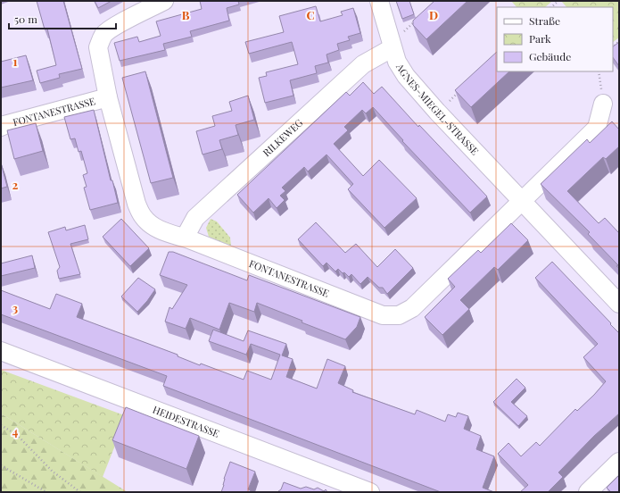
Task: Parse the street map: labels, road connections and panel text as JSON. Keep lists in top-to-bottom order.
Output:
{
  "streets": {
    "street": [
      "AGNES-MIEGEL-STRASSE",
      "FONTANESTRASSE",
      "RILKEWEG",
      "HEIDESTRASSE"
    ]
  },
  "crossings": [
    ["AGNES-MIEGEL-STRASSE", "FONTANESTRASSE"],
    ["AGNES-MIEGEL-STRASSE", "RILKEWEG"],
    ["FONTANESTRASSE", "RILKEWEG"]
  ],
  "legend": ["Straße", "Park", "Gebäude"],
  "scale_bar": "50 m",
  "grid": {
    "columns": ["B", "C", "D"],
    "rows": [
      "1",
      "2",
      "3",
      "4"
    ]
  }
}
